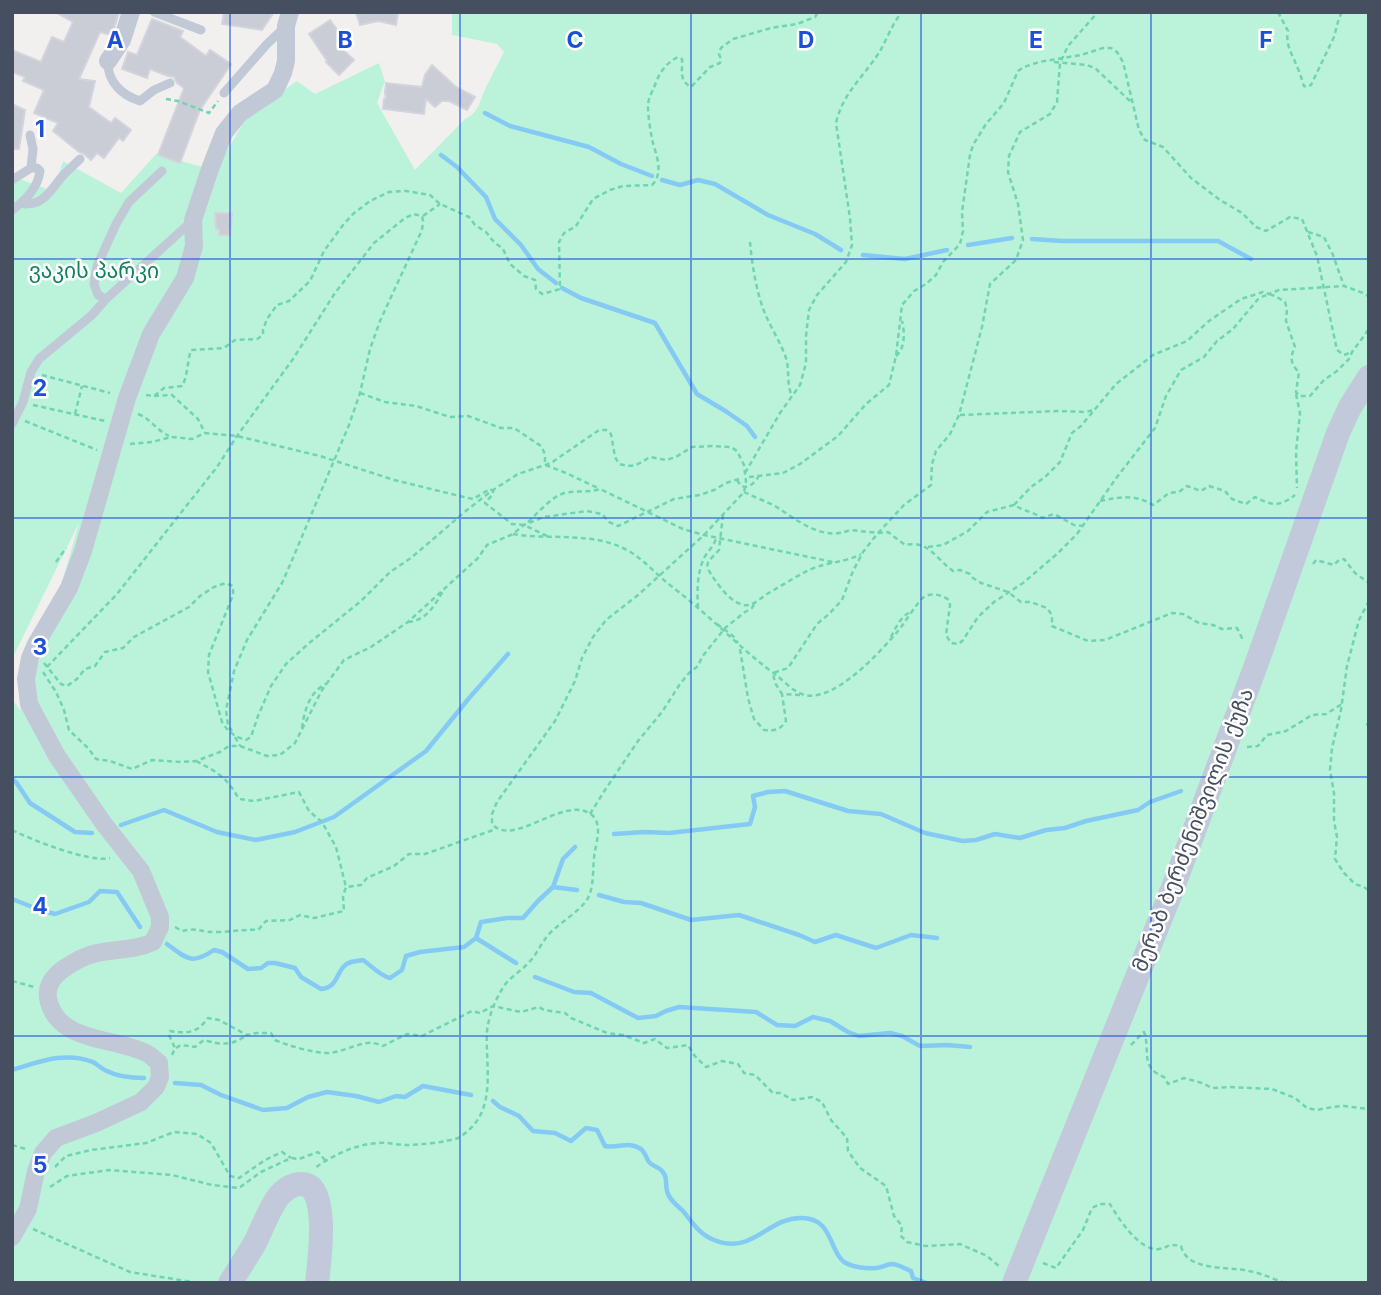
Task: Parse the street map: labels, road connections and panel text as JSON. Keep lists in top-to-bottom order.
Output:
{
  "streets": {
    "street": ["მერაბ ბერძენიშვილის ქუჩა"]
  },
  "parks": ["ვაკის პარკი"],
  "grid": {
    "columns": [
      "A",
      "B",
      "C",
      "D",
      "E",
      "F"
    ],
    "rows": [
      "1",
      "2",
      "3",
      "4",
      "5"
    ]
  }
}
